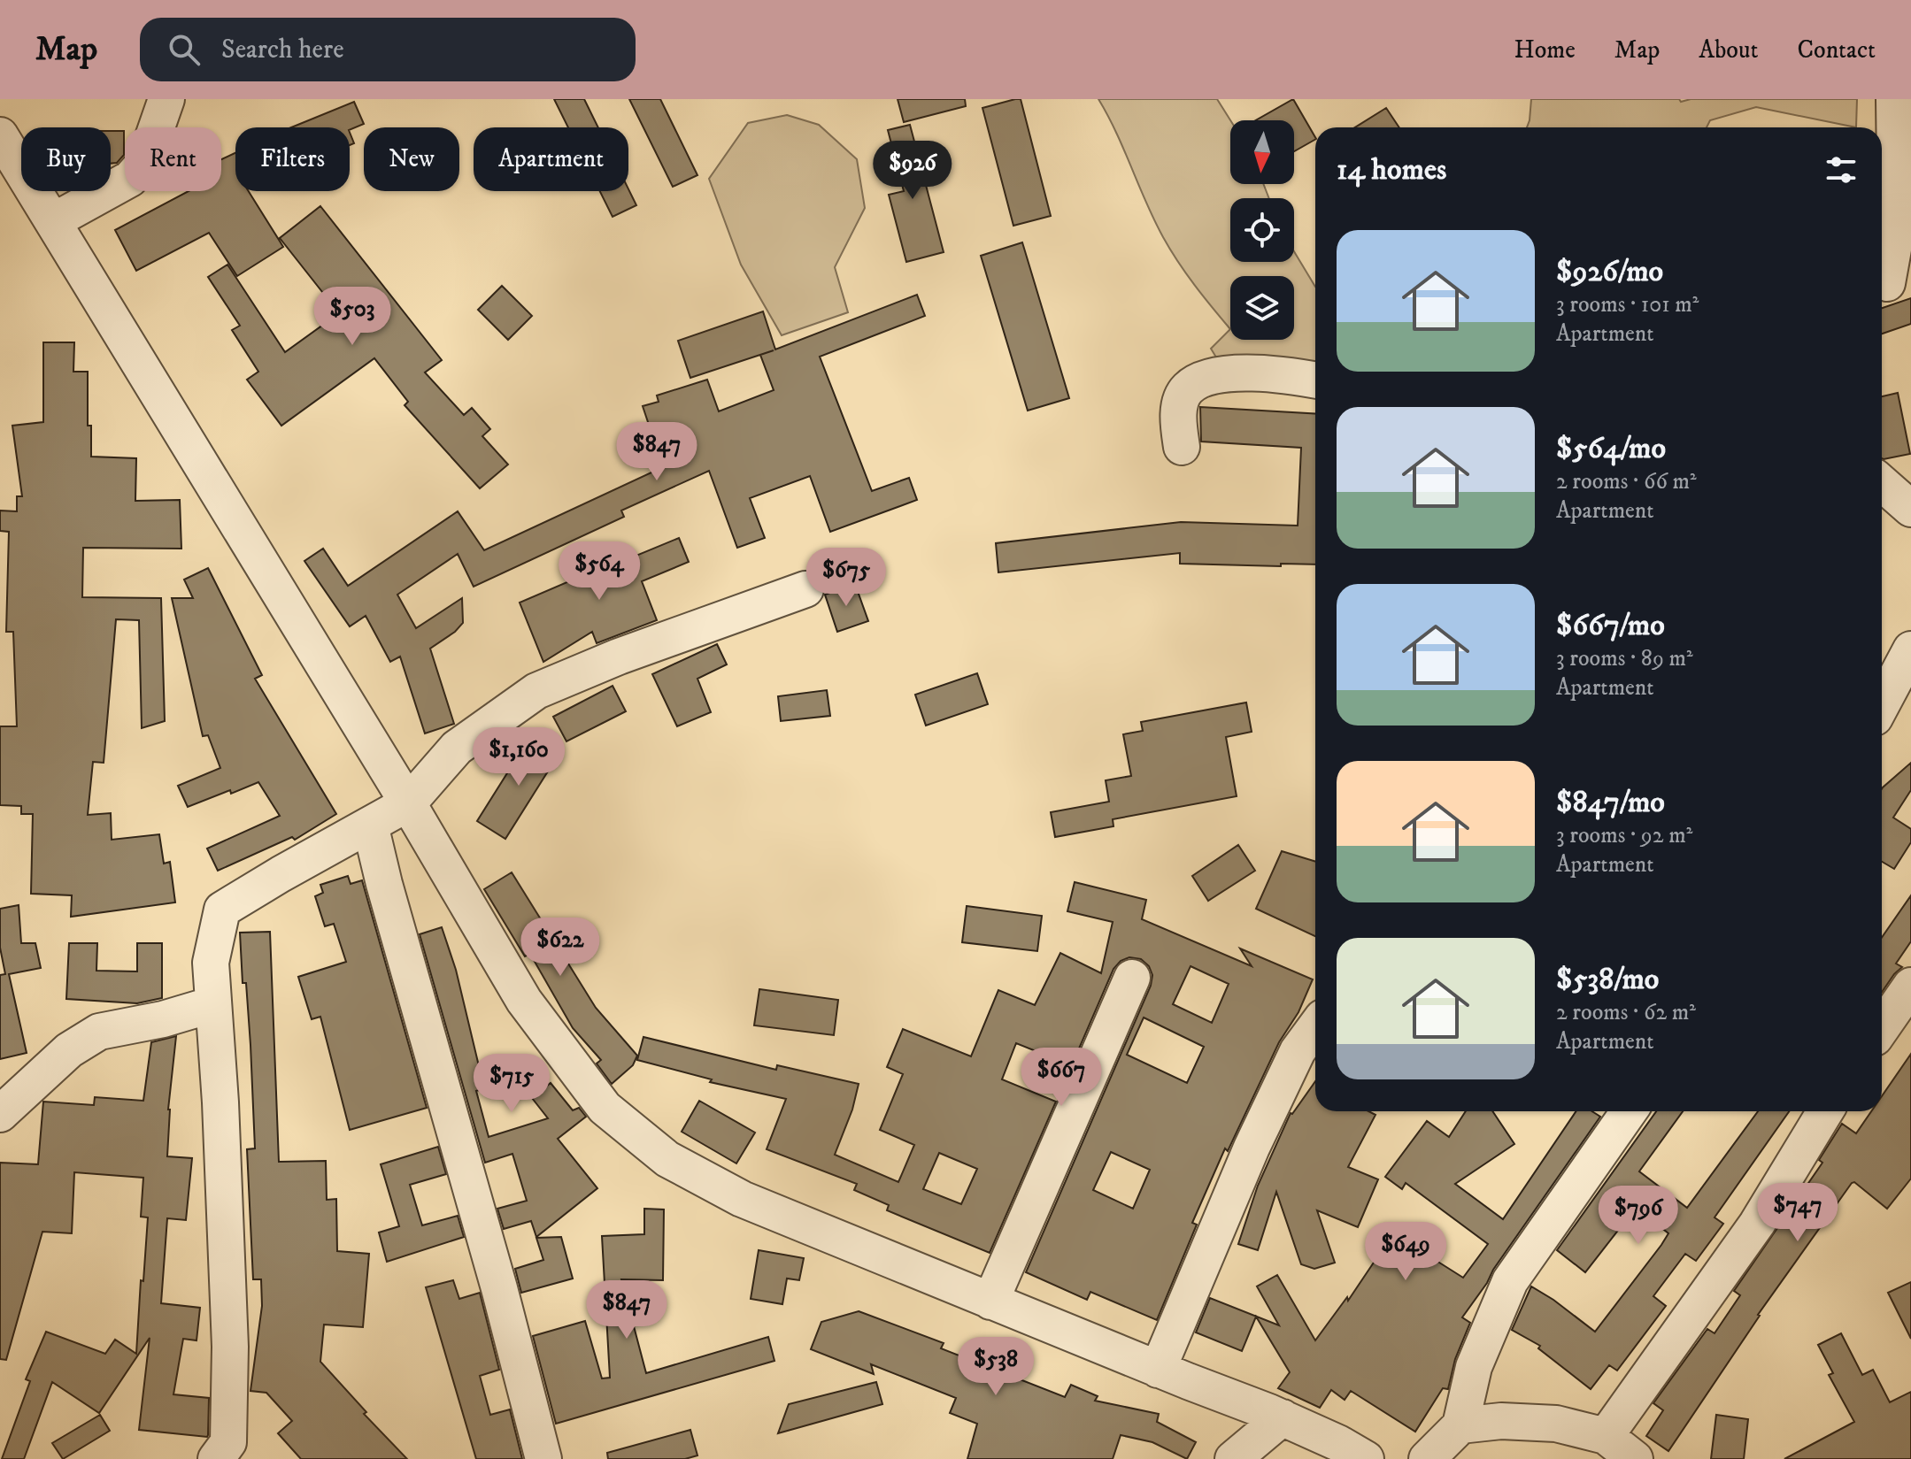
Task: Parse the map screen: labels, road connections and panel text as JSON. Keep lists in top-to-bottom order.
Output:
{
  "north": "bottom",
  "page": {
    "header": "Map",
    "search": "Search here",
    "nav": [
      "Home",
      "Map",
      "About",
      "Contact"
    ],
    "chip": [
      "Buy",
      "Rent",
      "Filters",
      "New",
      "Apartment"
    ],
    "heading": "14 homes",
    "price": [
      "$926",
      "$503",
      "$847",
      "$564",
      "$675",
      "$1,160",
      "$622",
      "$667",
      "$715",
      "$747",
      "$796",
      "$649",
      "$847",
      "$538"
    ],
    "list": [
      {
        "name": "$926/mo",
        "note": "3 rooms · 101 m² · Apartment"
      },
      {
        "name": "$564/mo",
        "note": "2 rooms · 66 m² · Apartment"
      },
      {
        "name": "$667/mo",
        "note": "3 rooms · 89 m² · Apartment"
      },
      {
        "name": "$847/mo",
        "note": "3 rooms · 92 m² · Apartment"
      },
      {
        "name": "$538/mo",
        "note": "2 rooms · 62 m² · Apartment"
      }
    ]
  }
}
